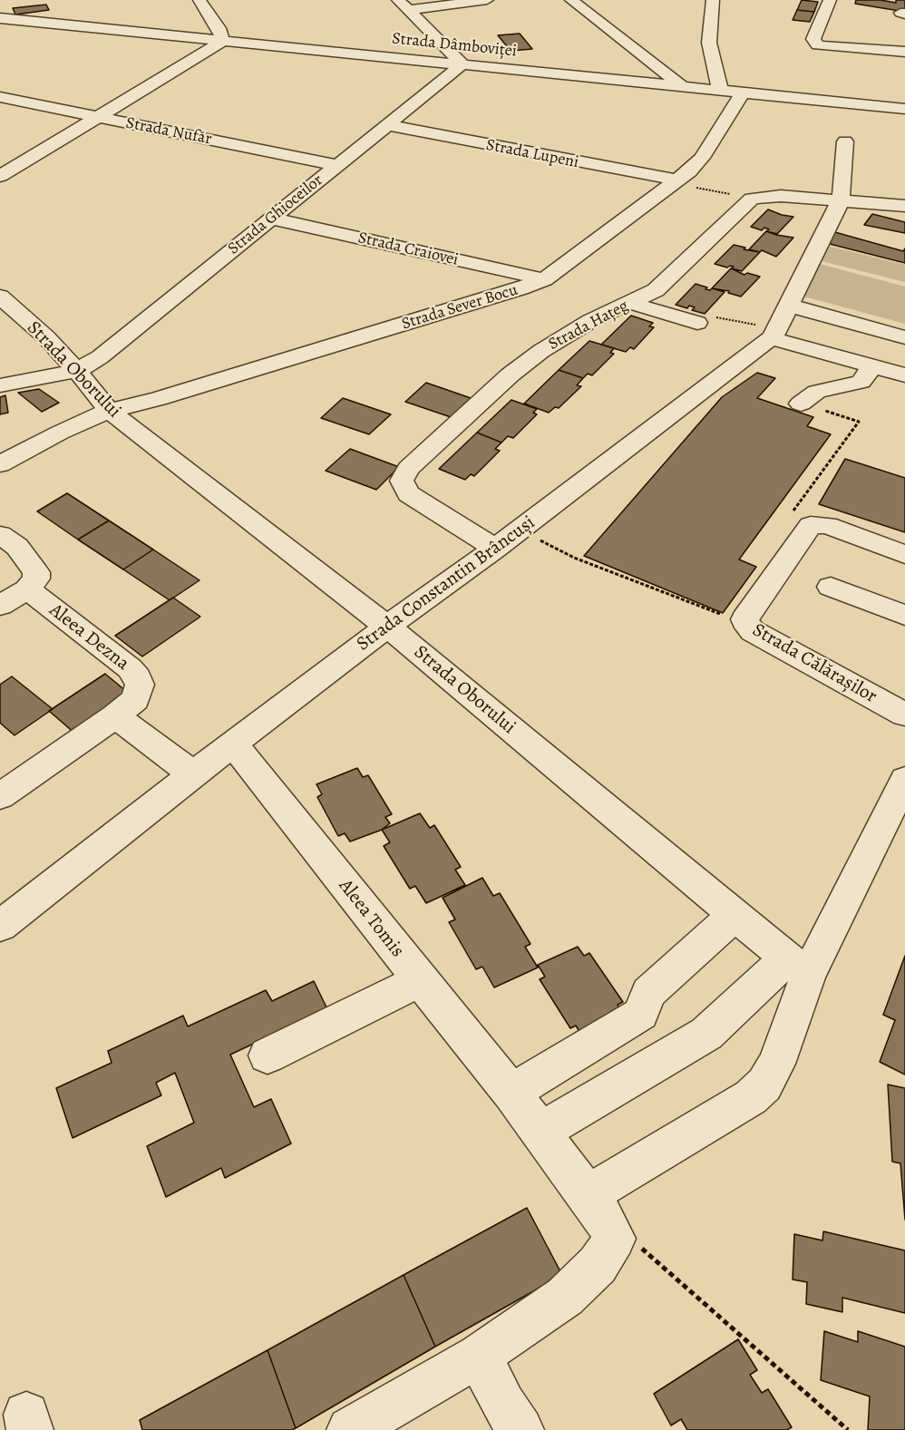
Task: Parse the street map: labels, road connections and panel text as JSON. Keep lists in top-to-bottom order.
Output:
{
  "streets": {
    "street": [
      "Strada Dâmboviței",
      "Strada Nufăr",
      "Strada Lupeni",
      "Strada Ghioceilor",
      "Strada Craiovei",
      "Strada Sever Bocu",
      "Strada Hațeg",
      "Strada Oborului",
      "Strada Constantin Brâncuși",
      "Aleea Dezna",
      "Strada Călărașilor",
      "Aleea Tomis"
    ]
  },
  "crossings": [
    ["Strada Dâmboviței", "Strada Ghioceilor"],
    ["Strada Dâmboviței", "Strada Sever Bocu"],
    ["Strada Nufăr", "Strada Ghioceilor"],
    ["Strada Lupeni", "Strada Ghioceilor"],
    ["Strada Lupeni", "Strada Sever Bocu"],
    ["Strada Ghioceilor", "Strada Craiovei"],
    ["Strada Ghioceilor", "Strada Oborului"],
    ["Strada Craiovei", "Strada Sever Bocu"],
    ["Strada Sever Bocu", "Strada Oborului"],
    ["Strada Hațeg", "Strada Constantin Brâncuși"],
    ["Strada Oborului", "Strada Constantin Brâncuși"],
    ["Strada Constantin Brâncuși", "Aleea Tomis"]
  ]
}
